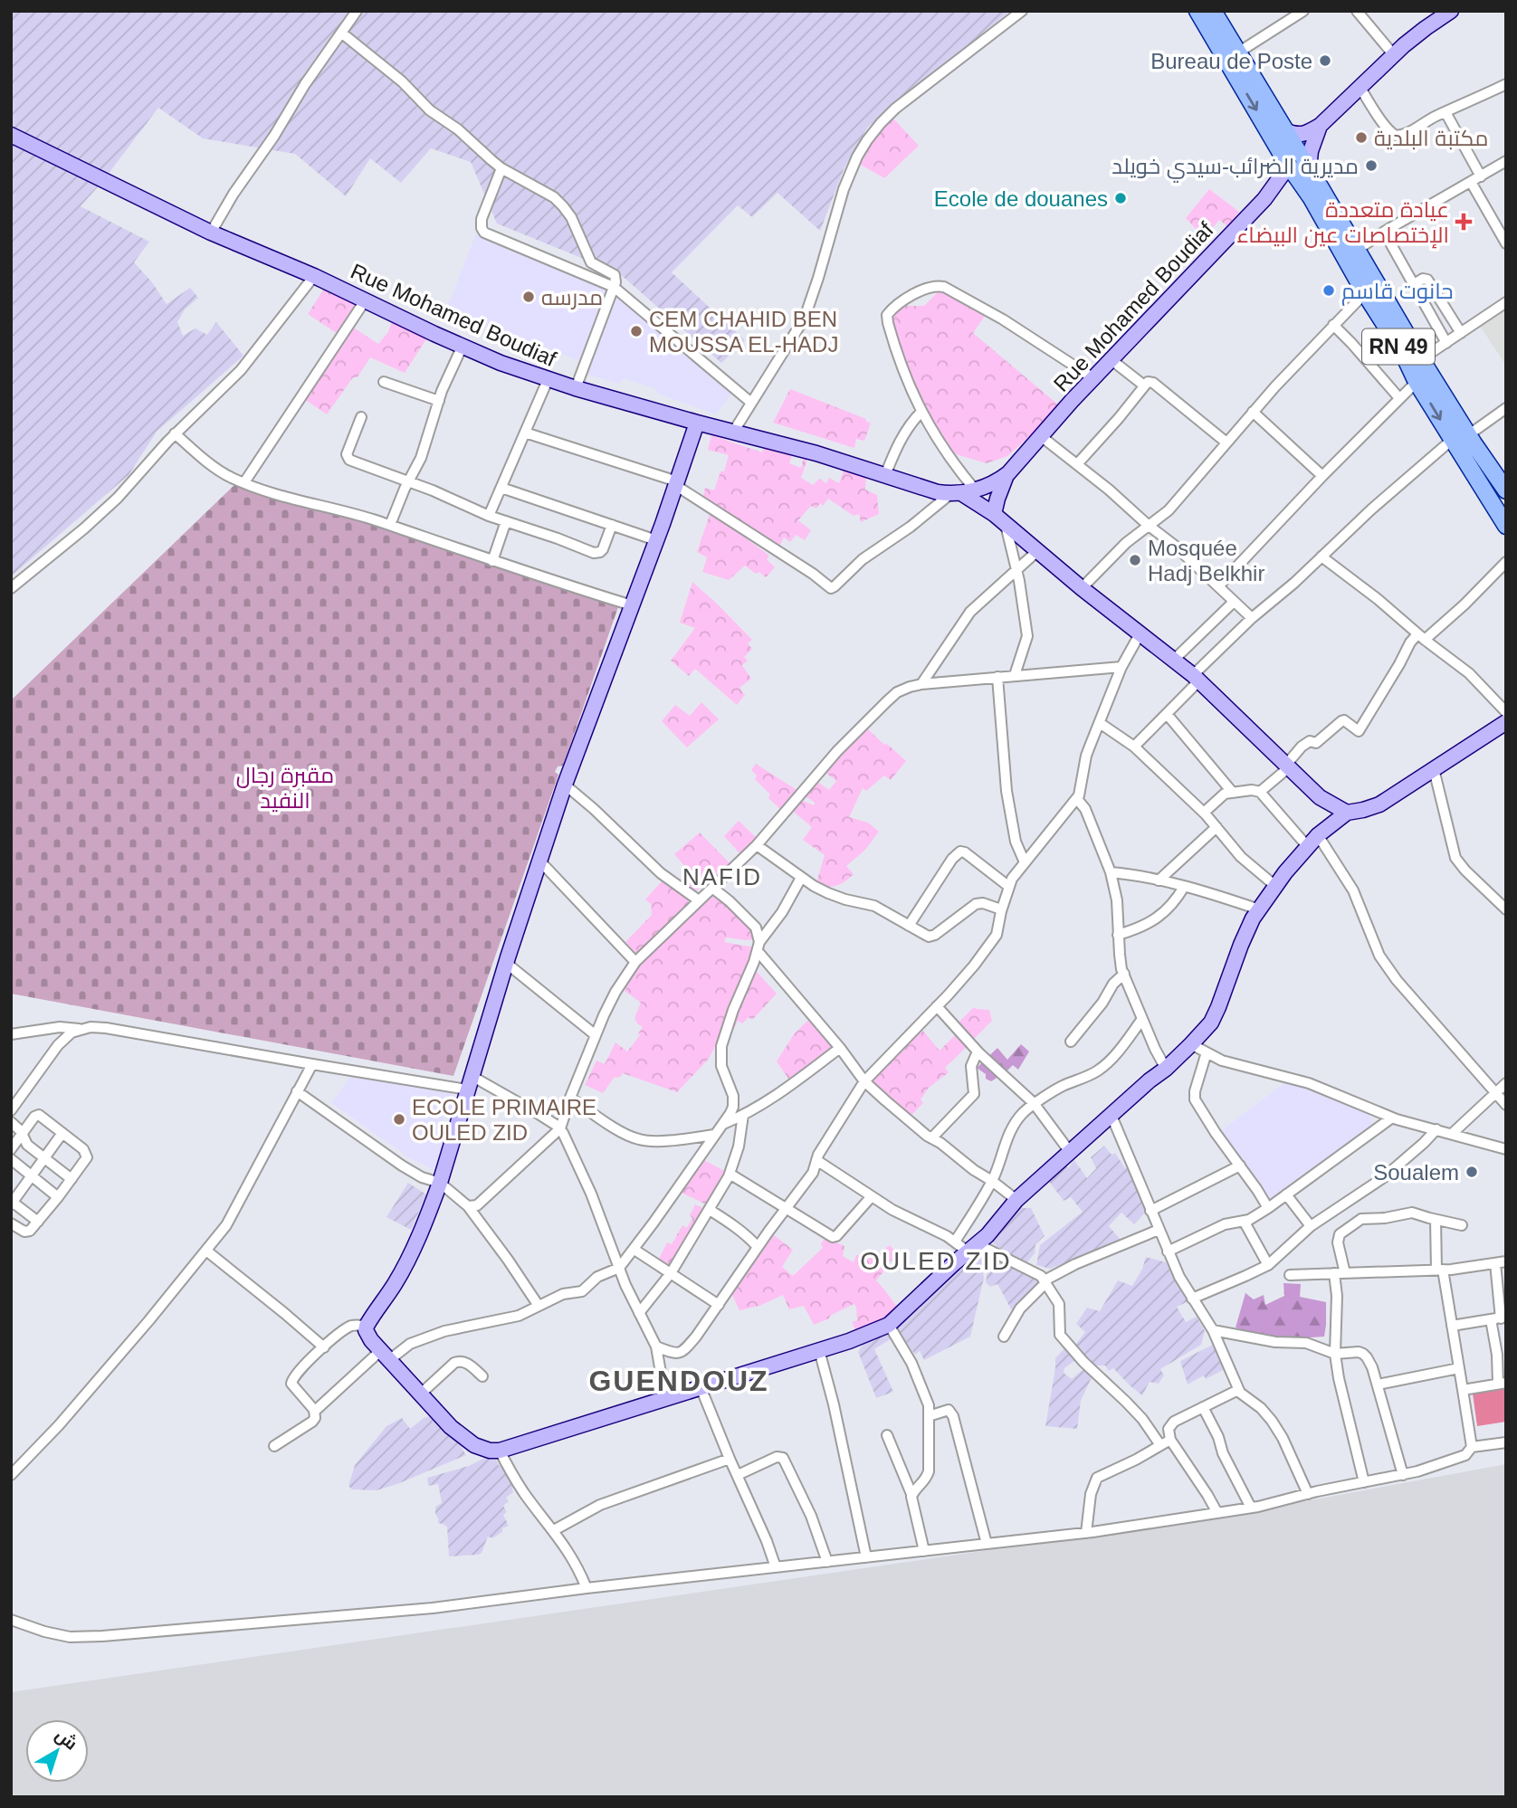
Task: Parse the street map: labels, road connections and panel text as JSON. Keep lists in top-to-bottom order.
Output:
{
  "streets": {
    "main road": ["RN 49"],
    "street": ["Rue Mohamed Boudiaf"]
  },
  "crossings": [
    ["Rue Mohamed Boudiaf", "RN 49"]
  ],
  "districts": ["NAFID", "OULED ZID", "GUENDOUZ"],
  "parks": ["مقبرة رجال النفيد"],
  "places": {
    "other": [
      "Bureau de Poste",
      "مكتبة البلدية",
      "مديرية الضرائب-سيدي خويلد",
      "Ecole de douanes",
      "حانوت قاسم",
      "مدرسه",
      "CEM CHAHID BEN MOUSSA EL-HADJ",
      "Mosquée Hadj Belkhir",
      "ECOLE PRIMAIRE OULED ZID",
      "Soualem"
    ],
    "health": ["عيادة متعددة الإختصاصات عين البيضاء"]
  },
  "north": "top right"
}
